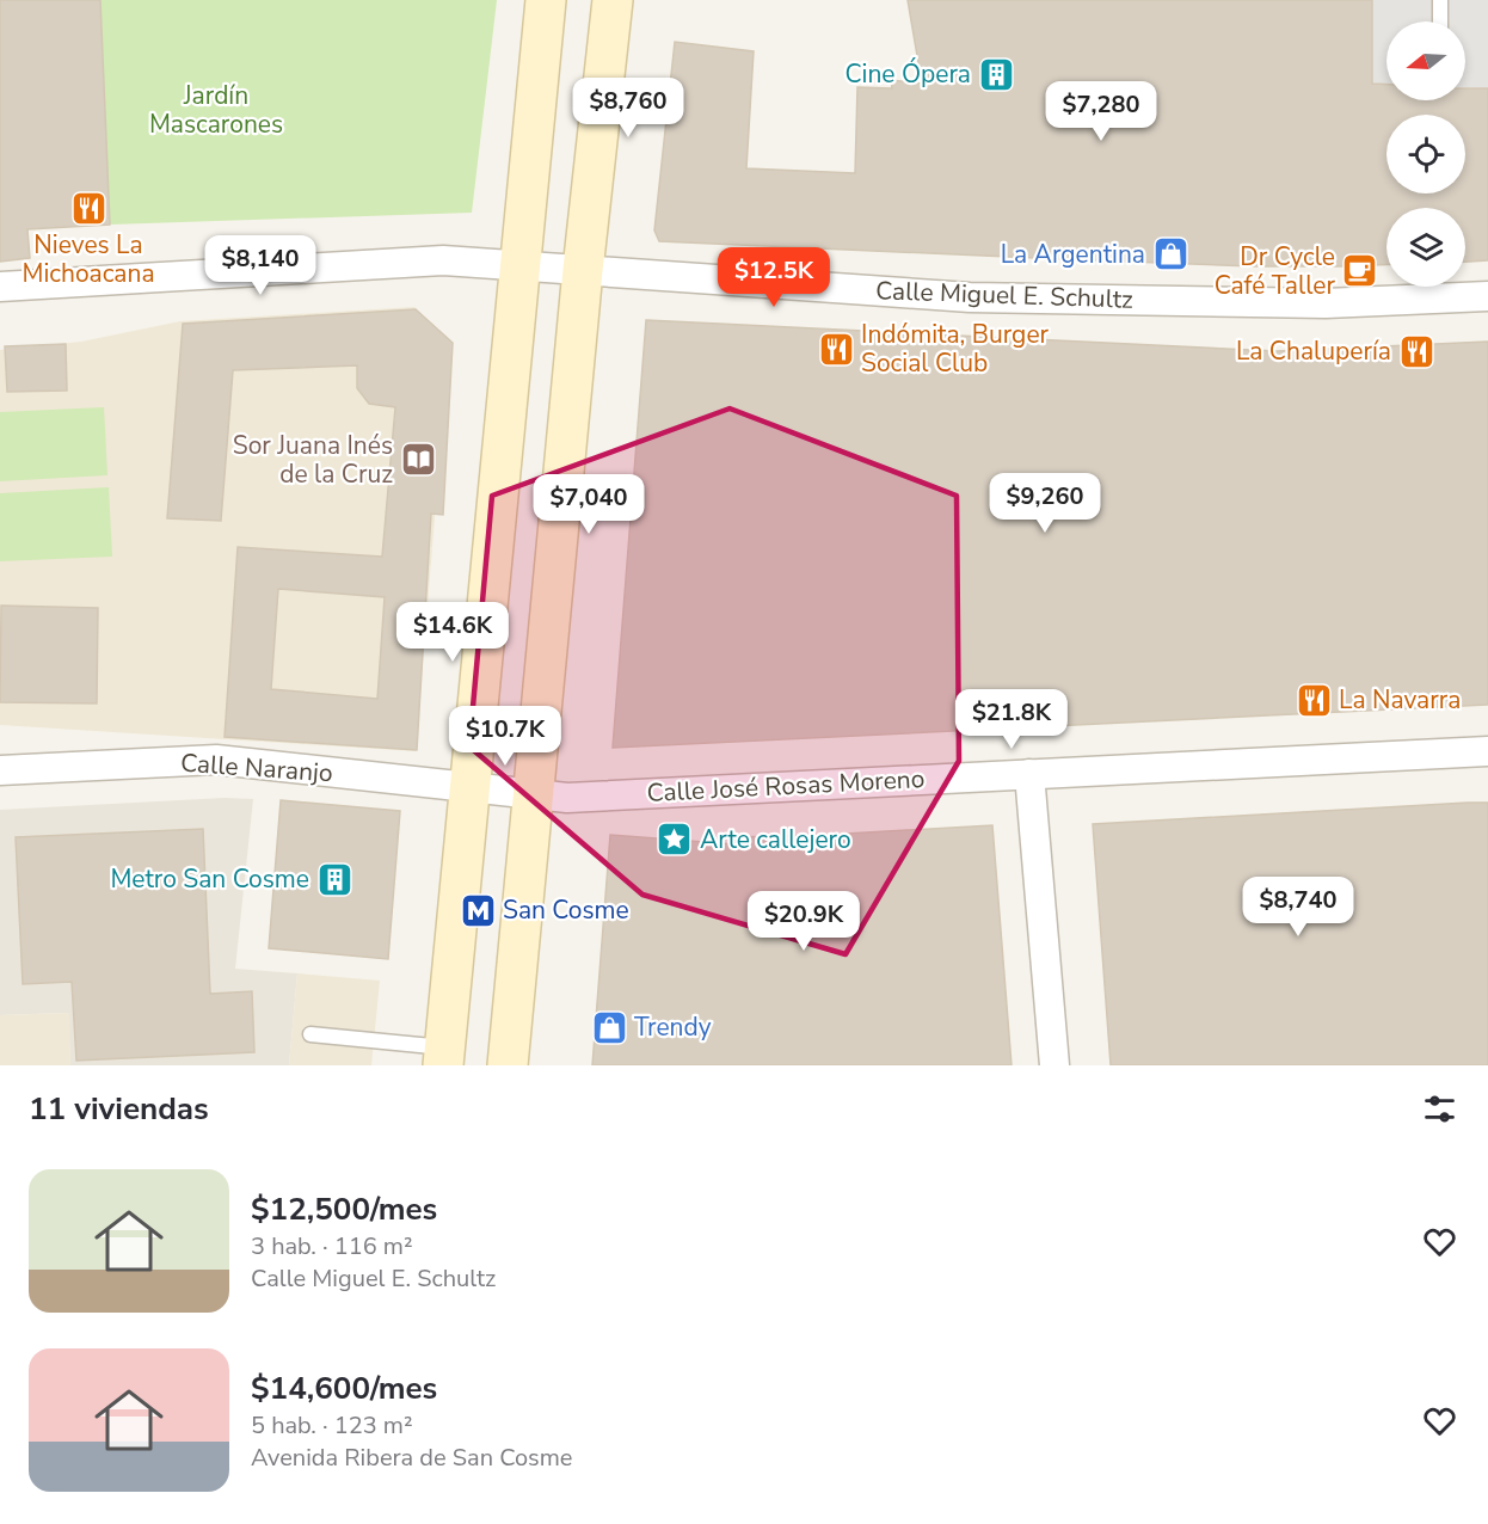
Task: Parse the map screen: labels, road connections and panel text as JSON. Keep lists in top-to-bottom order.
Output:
{
  "streets": {
    "street": ["Calle Miguel E. Schultz", "Calle Naranjo", "Calle José Rosas Moreno"]
  },
  "crossings": [
    ["Calle Naranjo", "Calle José Rosas Moreno"]
  ],
  "parks": ["Jardín Mascarones"],
  "places": {
    "building": ["Cine Ópera", "Metro San Cosme"],
    "restaurant": [
      "Nieves La Michoacana",
      "Indómita, Burger Social Club",
      "La Chalupería",
      "La Navarra"
    ],
    "shop": ["La Argentina", "Trendy"],
    "cafe": ["Dr Cycle Café Taller"],
    "library": ["Sor Juana Inés de la Cruz"],
    "place": ["Arte callejero"],
    "metro station": ["San Cosme"]
  },
  "north": "left",
  "page": {
    "price": [
      "$8,760",
      "$7,280",
      "$8,140",
      "$12.5K",
      "$9,260",
      "$7,040",
      "$14.6K",
      "$21.8K",
      "$10.7K",
      "$8,740",
      "$20.9K"
    ],
    "heading": "11 viviendas",
    "list": [
      {
        "name": "$12,500/mes",
        "note": "3 hab. · 116 m² · Calle Miguel E. Schultz"
      },
      {
        "name": "$14,600/mes",
        "note": "5 hab. · 123 m² · Avenida Ribera de San Cosme"
      }
    ]
  }
}
